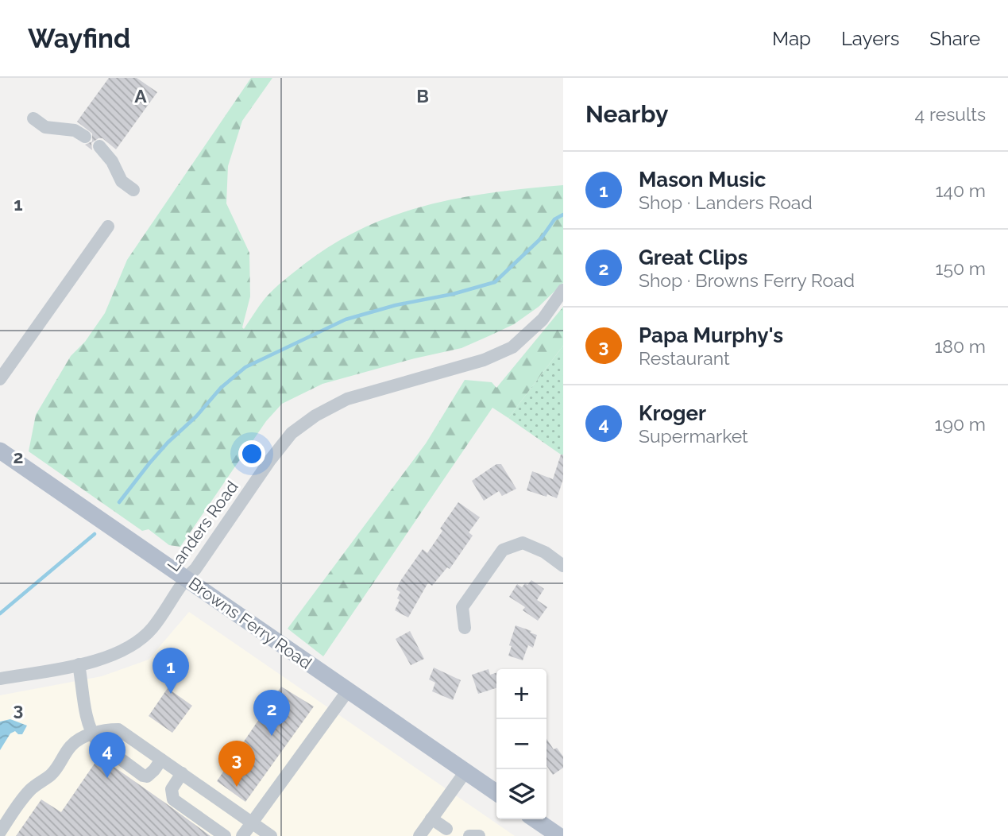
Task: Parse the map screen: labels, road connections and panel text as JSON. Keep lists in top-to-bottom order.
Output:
{
  "streets": {
    "main road": ["Browns Ferry Road"],
    "street": ["Landers Road"]
  },
  "crossings": [
    ["Landers Road", "Browns Ferry Road"]
  ],
  "page": {
    "header": "Wayfind",
    "nav": ["Map", "Layers", "Share"],
    "heading": ["Nearby", "4 results"],
    "list": [
      {
        "mark": "1",
        "name": "Mason Music",
        "note": "Shop · Landers Road",
        "value": "140 m"
      },
      {
        "mark": "2",
        "name": "Great Clips",
        "note": "Shop · Browns Ferry Road",
        "value": "150 m"
      },
      {
        "mark": "3",
        "name": "Papa Murphy's",
        "note": "Restaurant",
        "value": "180 m"
      },
      {
        "mark": "4",
        "name": "Kroger",
        "note": "Supermarket",
        "value": "190 m"
      }
    ],
    "pins": [
      "1",
      "2",
      "4",
      "3"
    ],
    "map_buttons": ["+", "−"]
  },
  "grid": {
    "columns": ["A", "B"],
    "rows": ["1", "2", "3"]
  }
}
